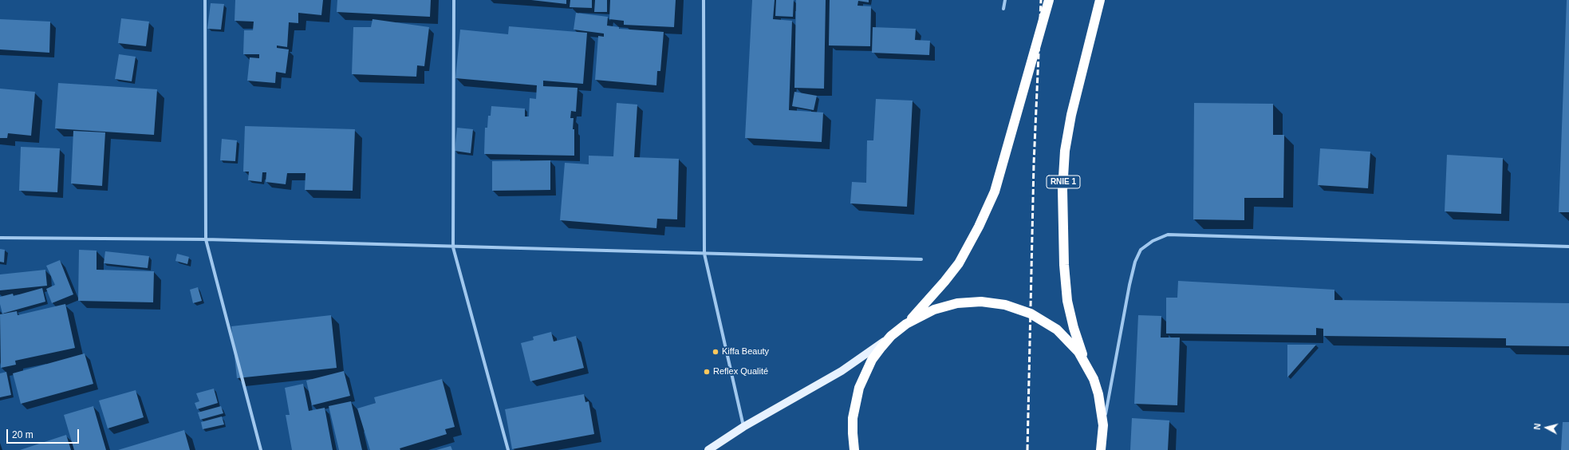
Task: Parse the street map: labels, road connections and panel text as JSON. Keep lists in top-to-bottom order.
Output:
{
  "streets": {
    "highway": ["RNIE 1"]
  },
  "places": ["Kiffa Beauty", "Reflex Qualité"],
  "scale_bar": "20 m",
  "north": "left"
}
